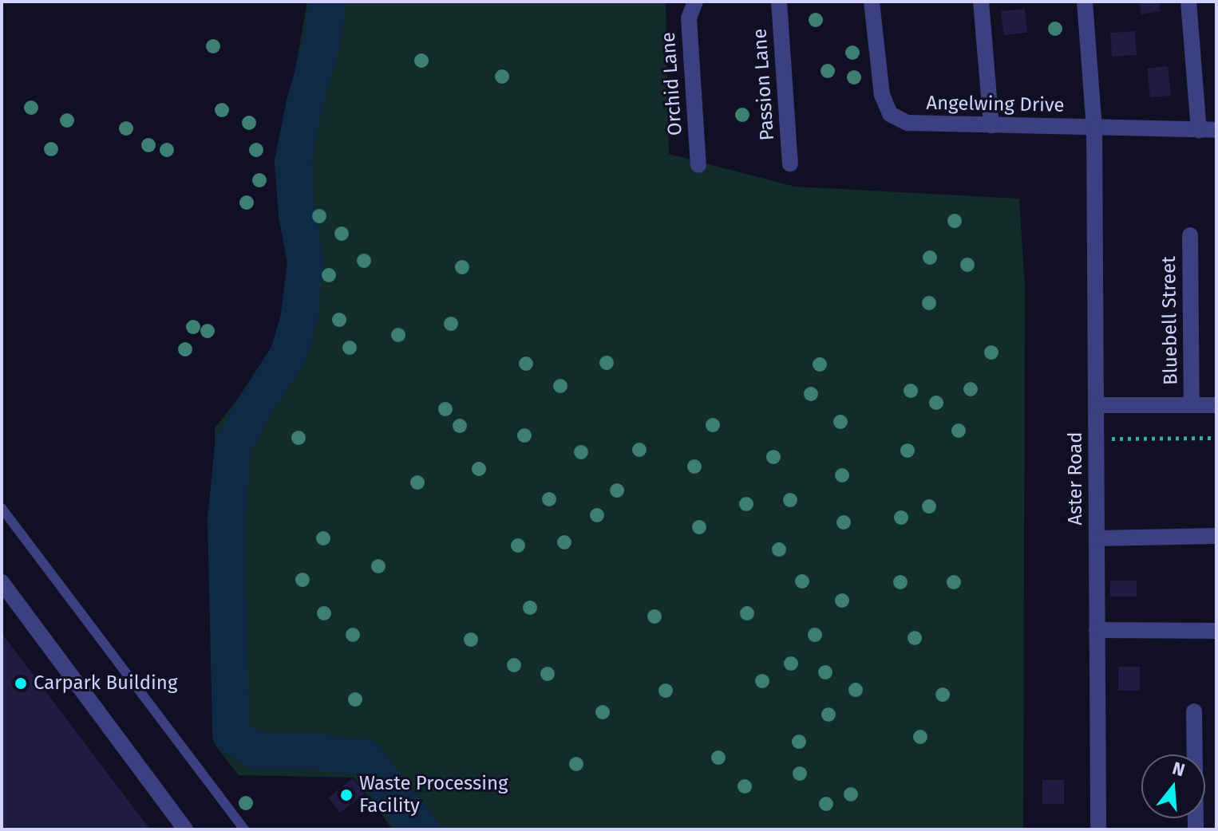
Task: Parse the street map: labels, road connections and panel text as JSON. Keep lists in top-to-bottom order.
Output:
{
  "streets": {
    "street": [
      "Orchid Lane",
      "Passion Lane",
      "Angelwing Drive",
      "Bluebell Street",
      "Aster Road"
    ]
  },
  "crossings": [
    ["Angelwing Drive", "Aster Road"]
  ],
  "places": ["Carpark Building", "Waste Processing Facility"],
  "north": "top"
}
